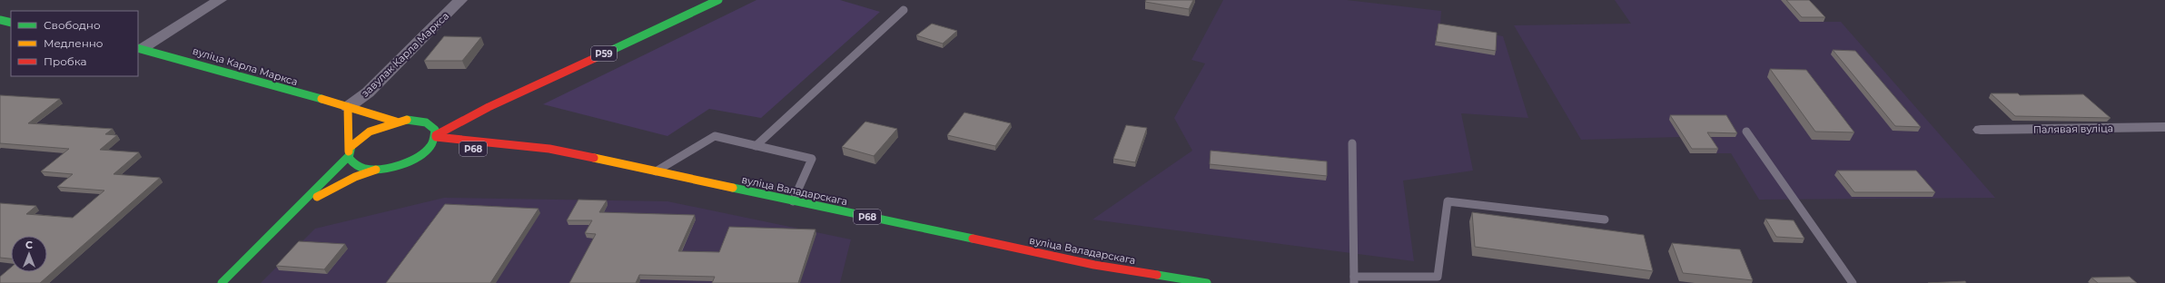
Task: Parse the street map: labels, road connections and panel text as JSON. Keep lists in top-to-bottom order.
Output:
{
  "streets": {
    "main road": [
      "Р59",
      "вуліца Карла Маркса",
      "Р68",
      "вуліца Валадарскага"
    ],
    "street": ["завулак Карла Маркса", "Палявая вуліца"]
  },
  "crossings": [
    ["Р59", "вуліца Валадарскага"],
    ["завулак Карла Маркса", "вуліца Карла Маркса"]
  ],
  "legend": ["Свободно", "Медленно", "Пробка"],
  "north": "top"
}
